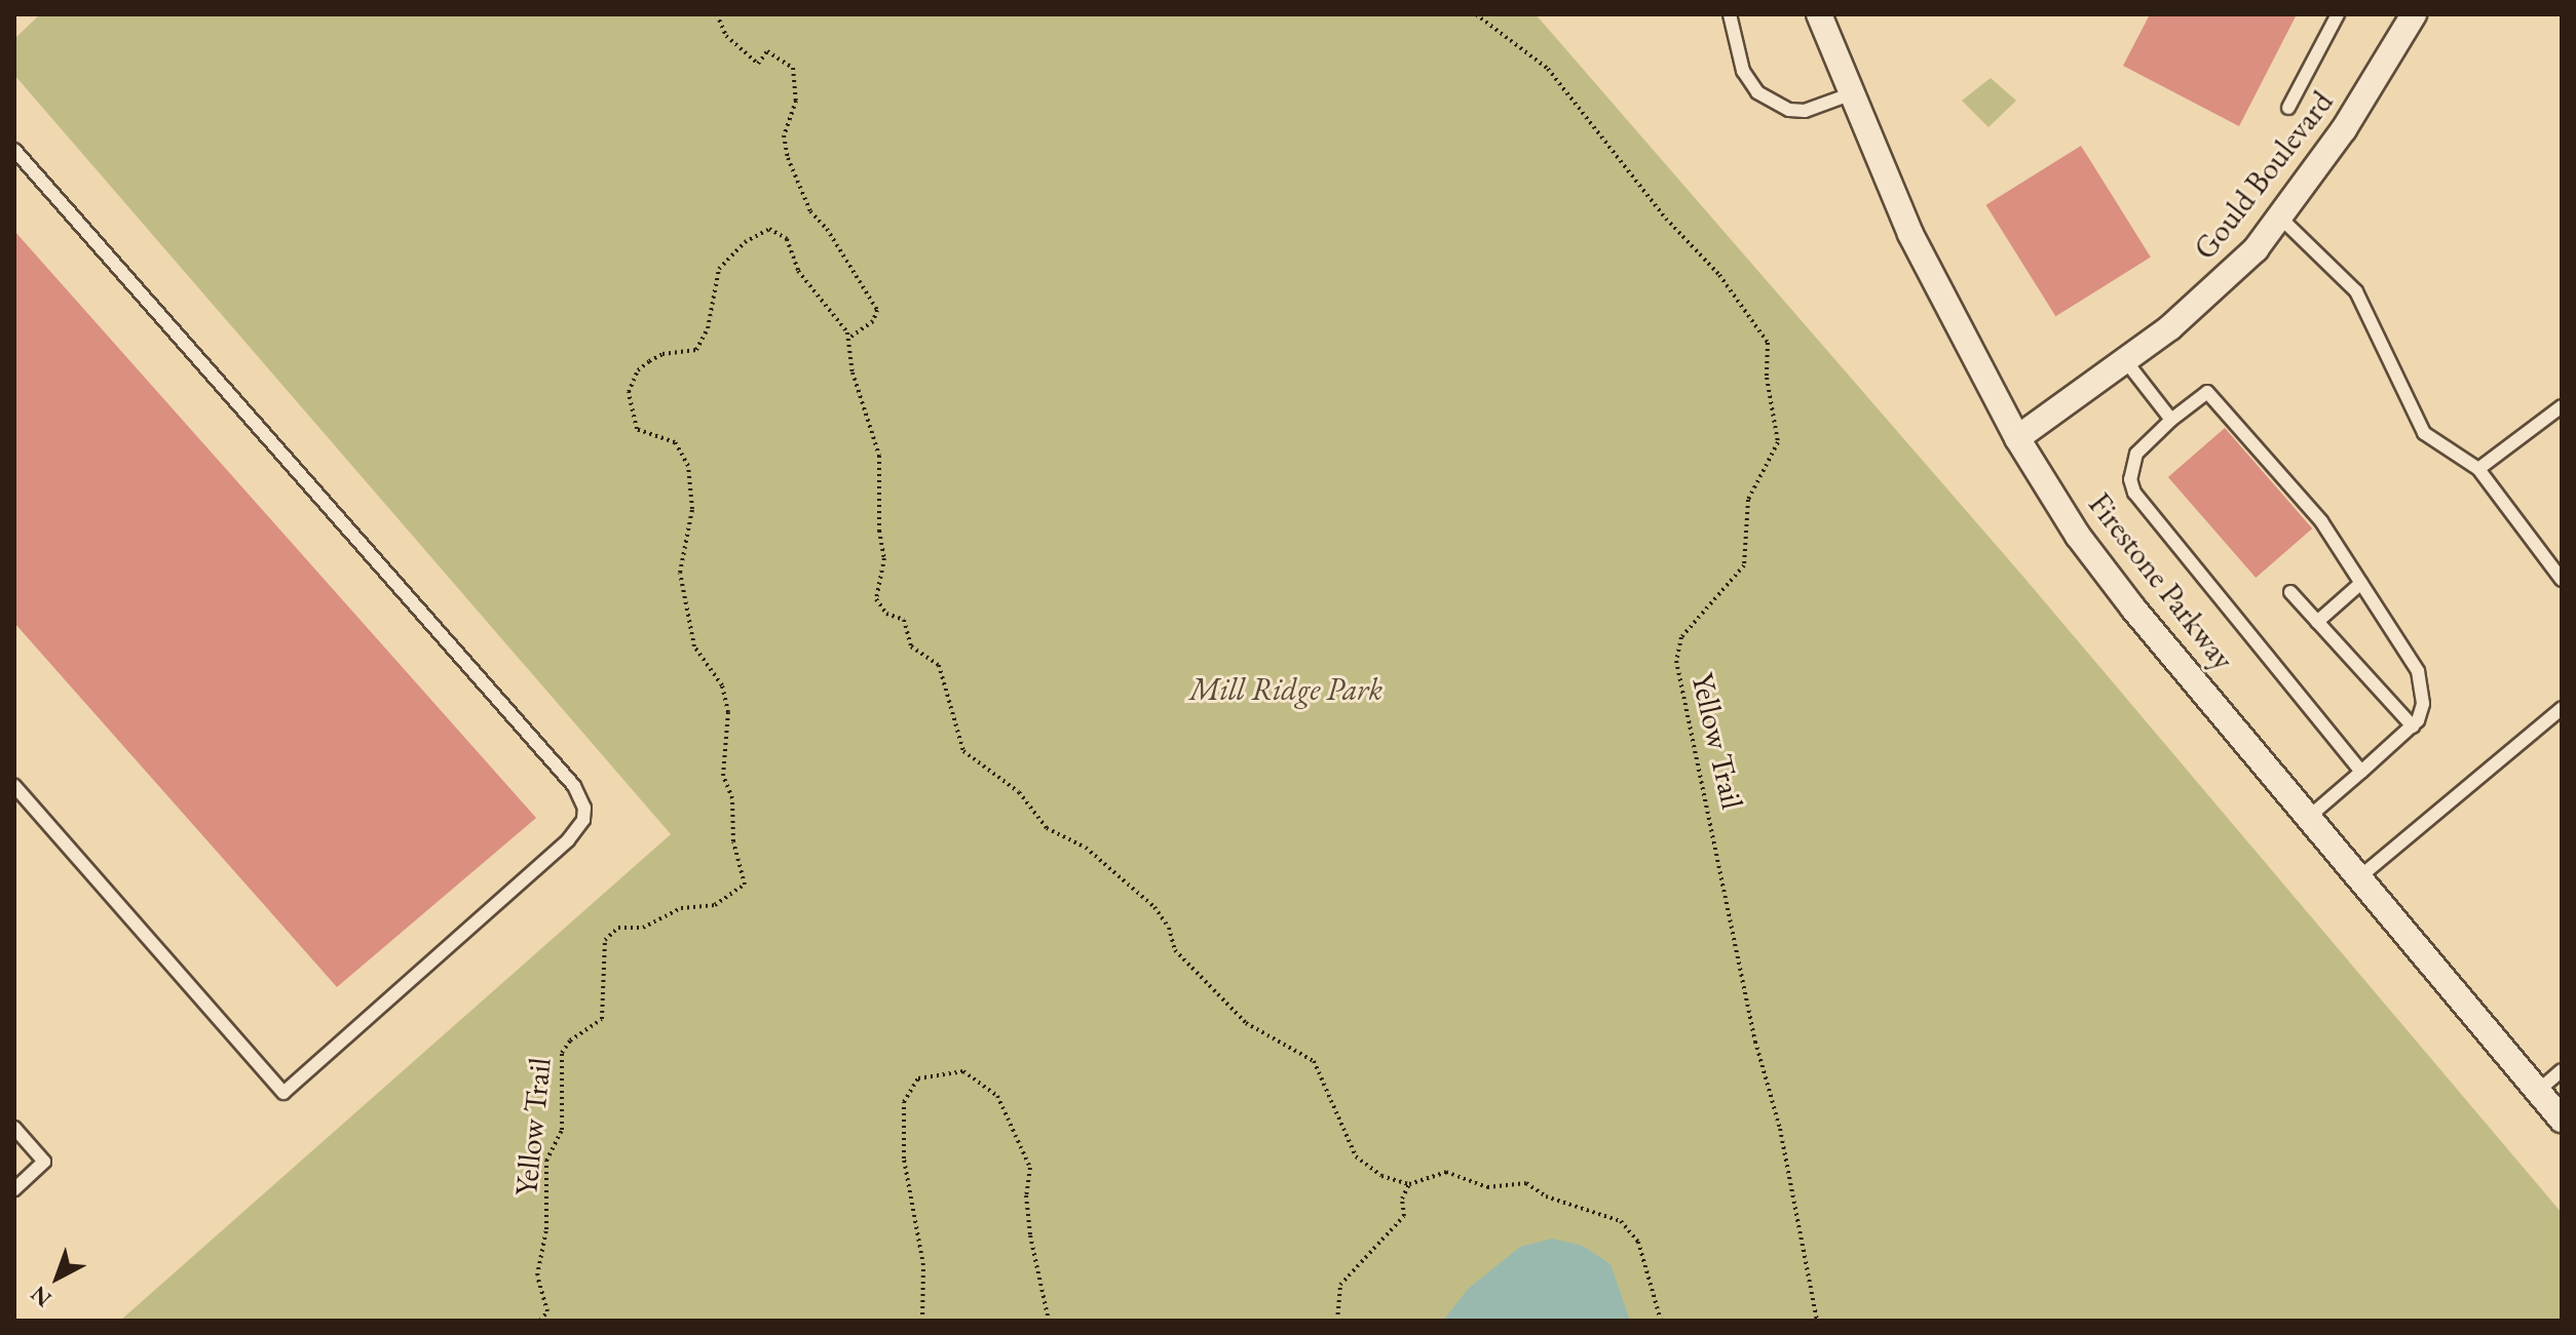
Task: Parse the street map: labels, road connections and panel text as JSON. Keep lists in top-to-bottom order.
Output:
{
  "streets": {
    "street": ["Gould Boulevard", "Firestone Parkway"],
    "path": ["Yellow Trail"]
  },
  "crossings": [
    ["Gould Boulevard", "Firestone Parkway"]
  ],
  "parks": ["Mill Ridge Park"],
  "north": "bottom left"
}
